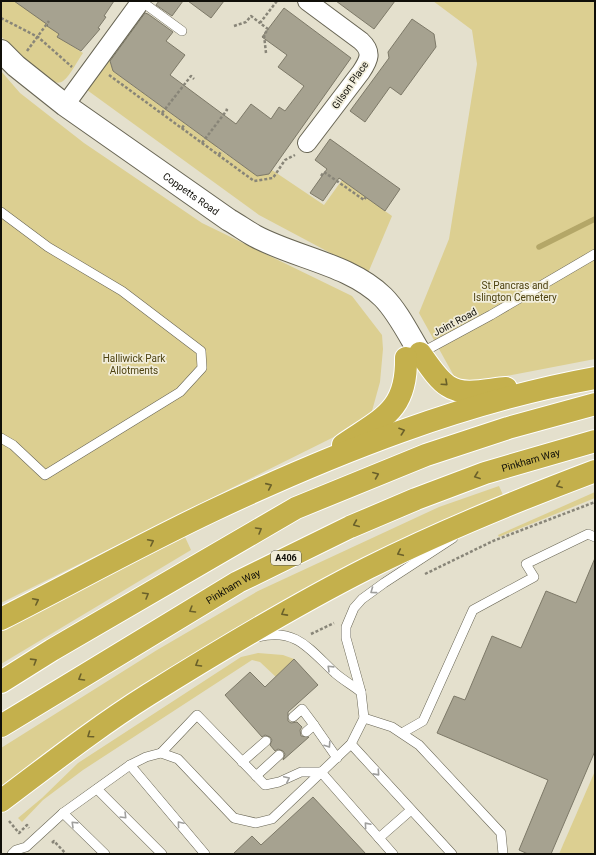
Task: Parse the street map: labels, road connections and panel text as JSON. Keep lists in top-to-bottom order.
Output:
{
  "streets": {
    "highway": ["Pinkham Way", "A406"],
    "street": ["Gilson Place", "Coppetts Road"],
    "lane": ["Joint Road"]
  },
  "crossings": [
    ["Coppetts Road", "Joint Road"]
  ],
  "parks": ["St Pancras and Islington Cemetery", "Halliwick Park Allotments"]
}
